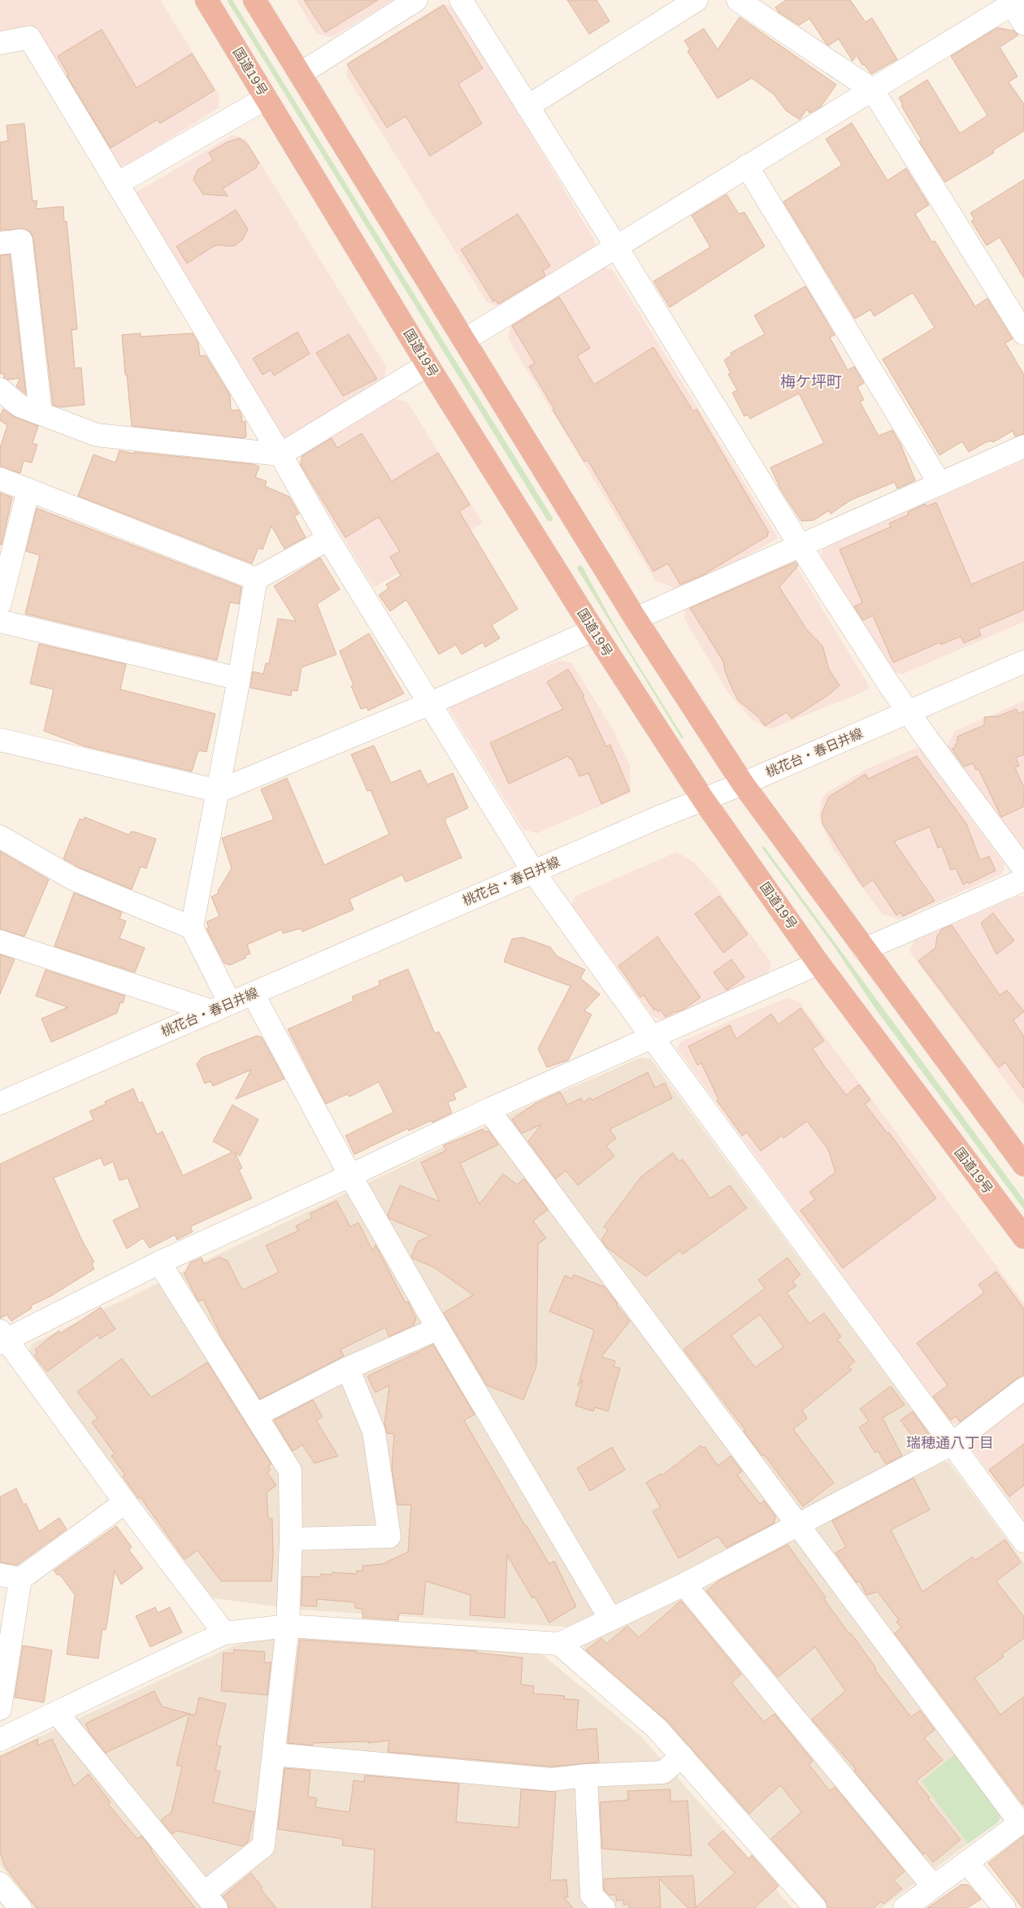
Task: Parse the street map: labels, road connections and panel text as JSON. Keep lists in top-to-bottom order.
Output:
{
  "streets": {
    "highway": ["国道19号"],
    "street": ["桃花台・春日井線"]
  },
  "crossings": [
    ["国道19号", "桃花台・春日井線"]
  ],
  "districts": ["梅ケ坪町", "瑞穂通八丁目"]
}
